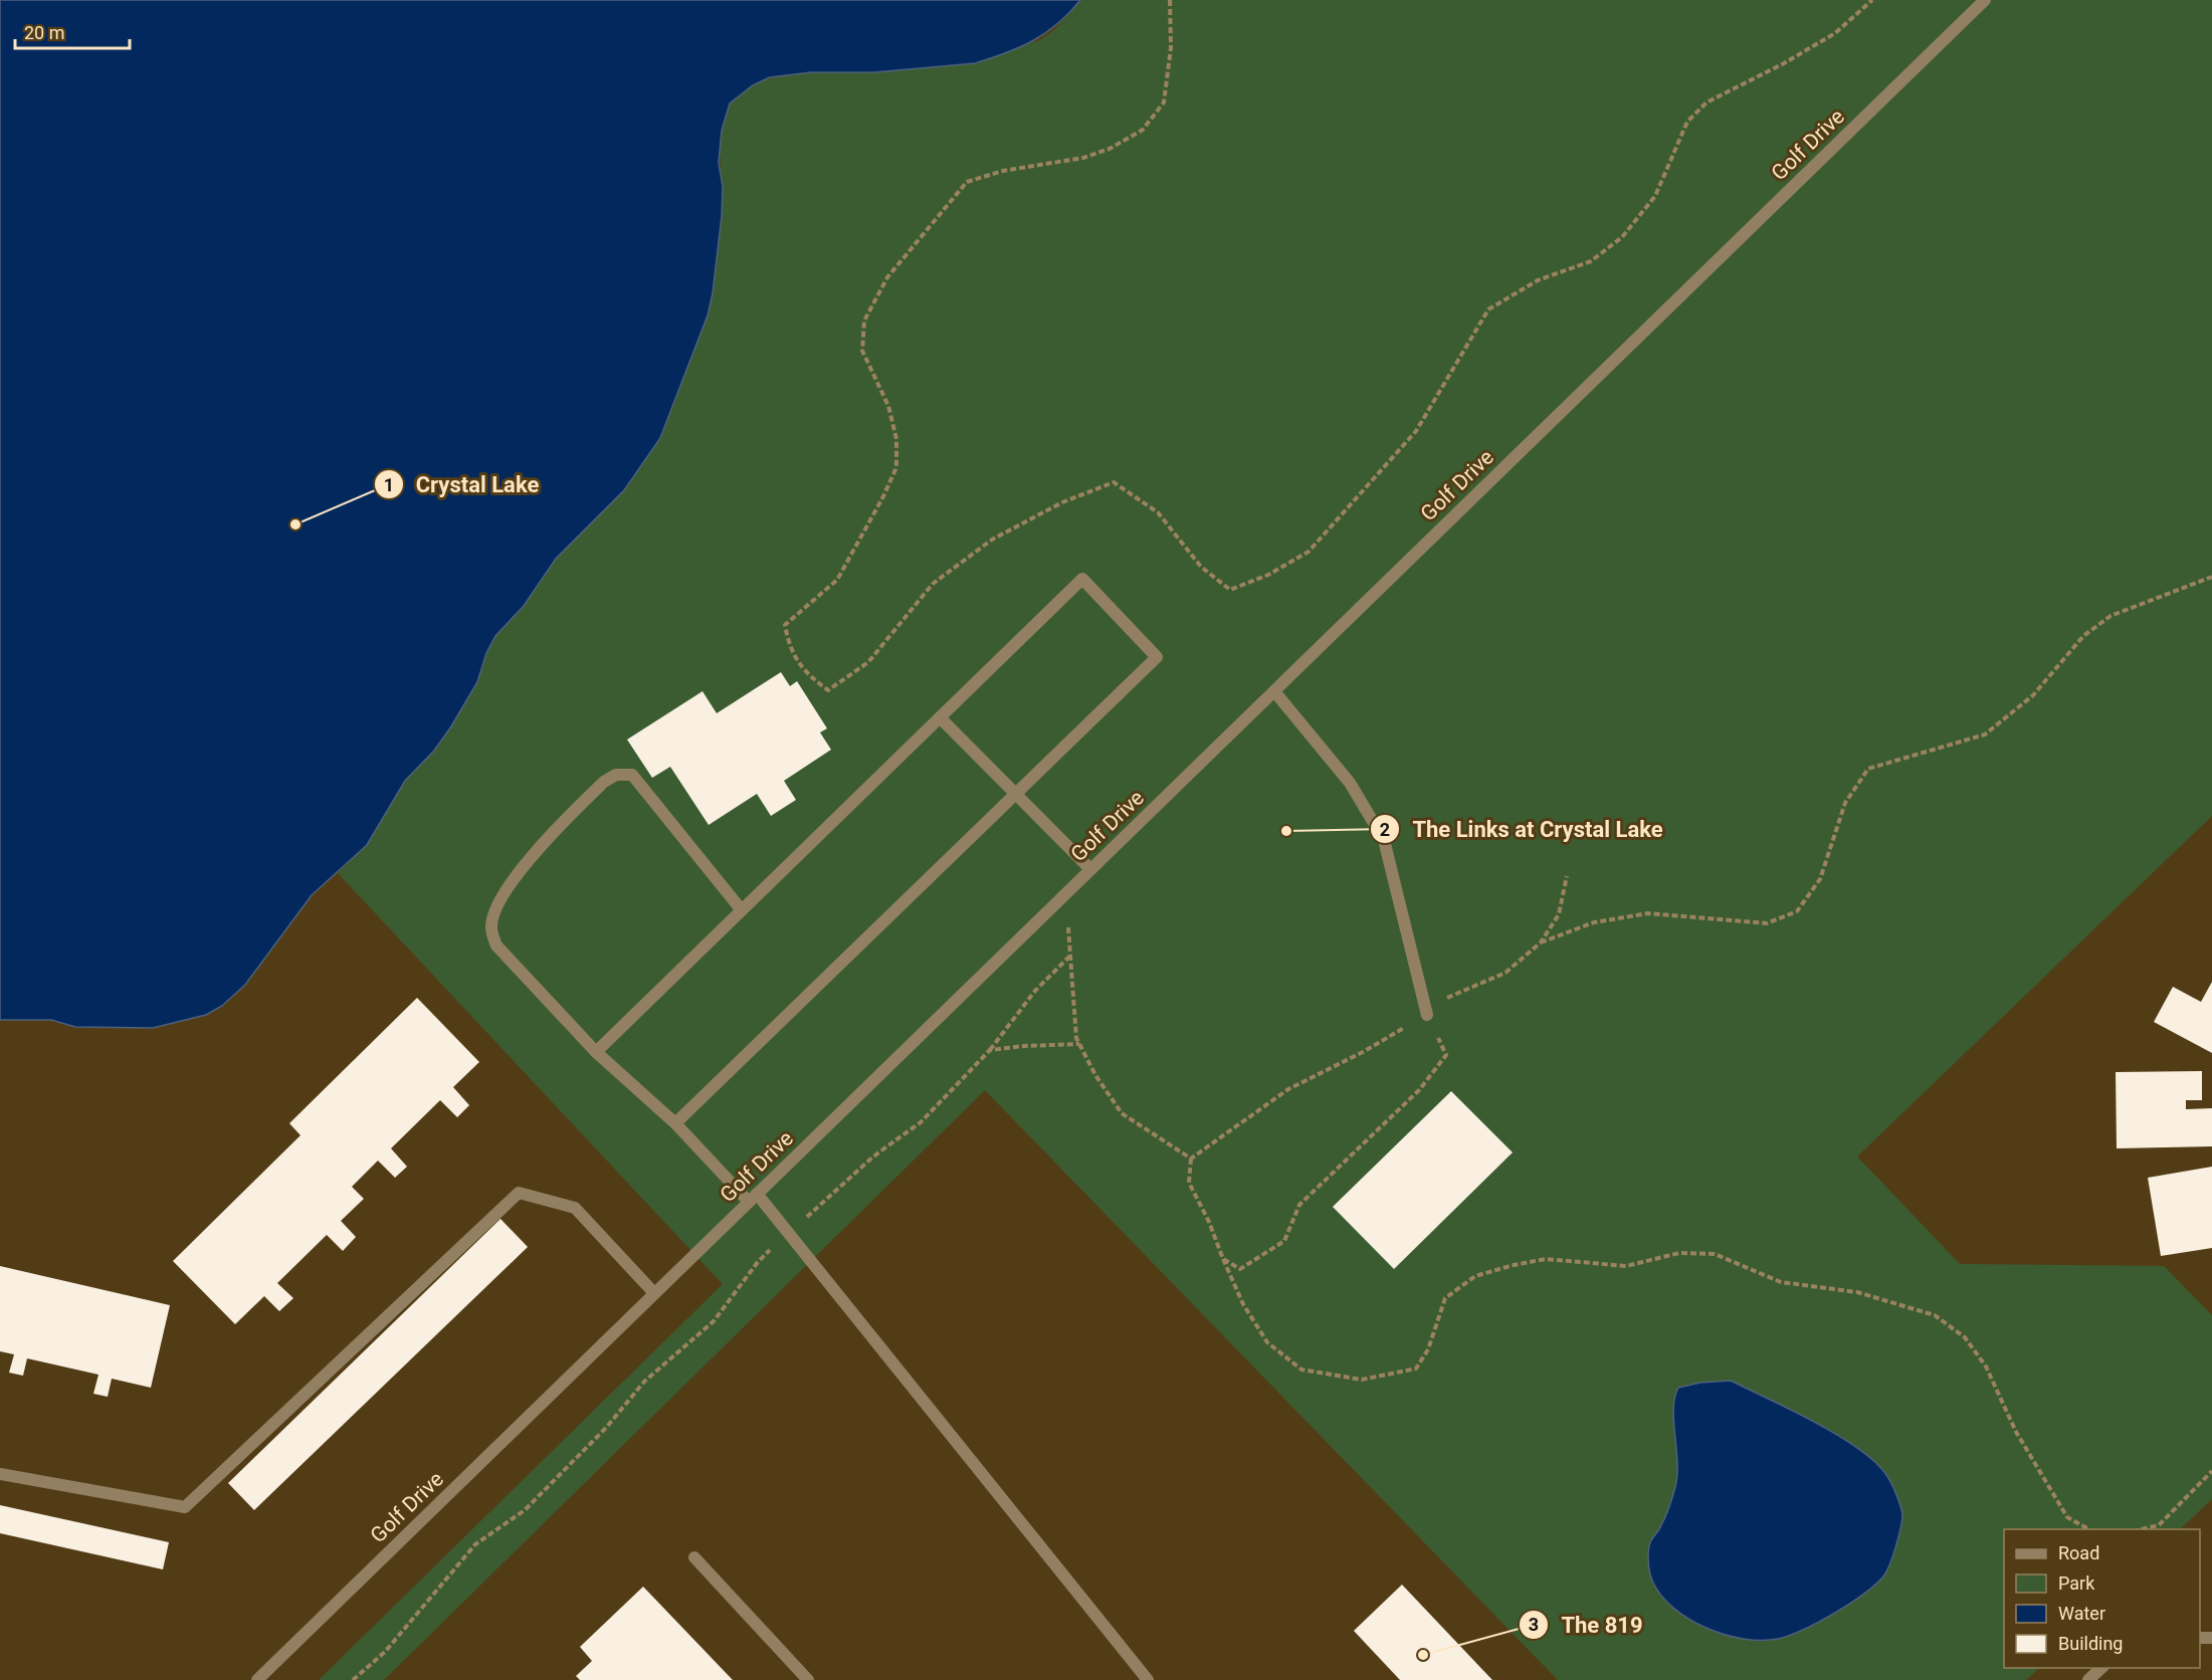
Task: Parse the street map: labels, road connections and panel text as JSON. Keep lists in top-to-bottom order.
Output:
{
  "streets": {
    "street": ["Golf Drive"]
  },
  "places": ["Crystal Lake", "The Links at Crystal Lake", "The 819"],
  "legend": [
    "Road",
    "Park",
    "Water",
    "Building"
  ],
  "scale_bar": "20 m"
}
